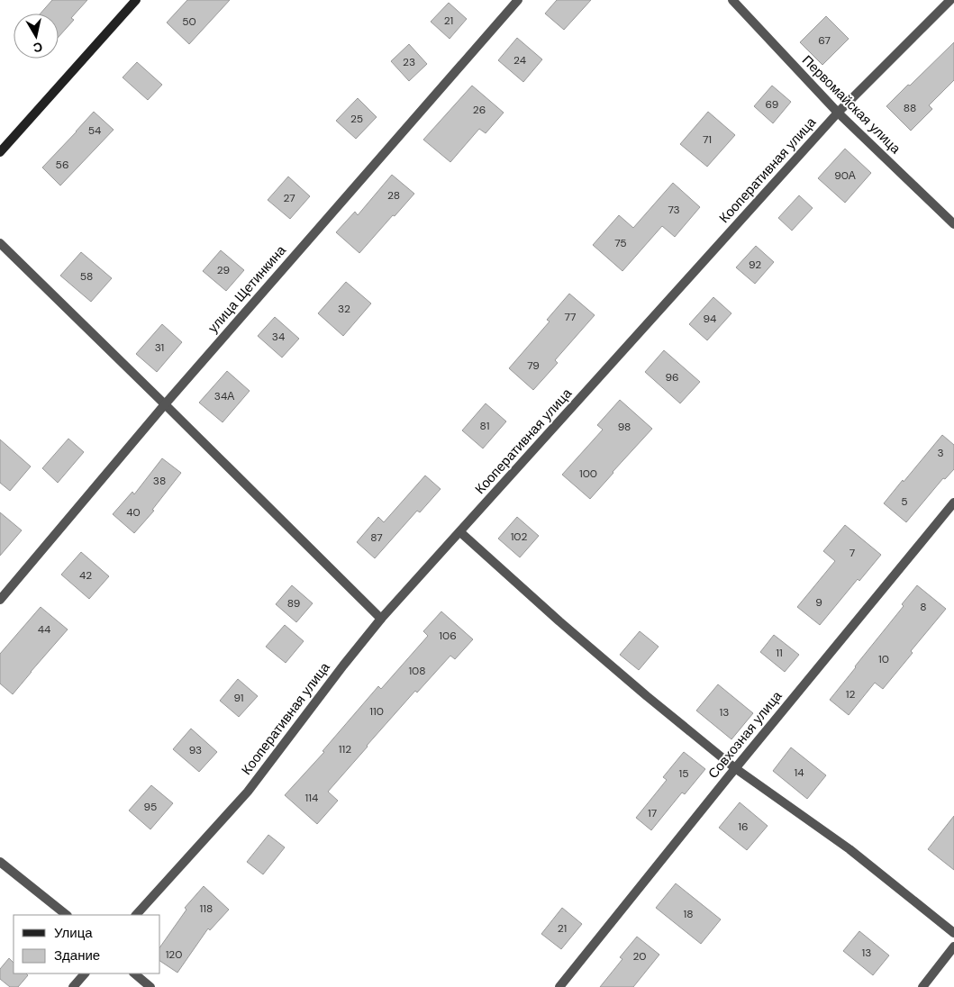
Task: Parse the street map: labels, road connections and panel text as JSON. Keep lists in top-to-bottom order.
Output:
{
  "streets": {
    "street": [
      "Первомайская улица",
      "Кооперативная улица",
      "улица Щетинкина",
      "Совхозная улица"
    ]
  },
  "crossings": [
    ["Первомайская улица", "Кооперативная улица"]
  ],
  "house_numbers": [
    "21",
    "50",
    "67",
    "24",
    "23",
    "69",
    "88",
    "26",
    "25",
    "54",
    "71",
    "56",
    "90А",
    "28",
    "27",
    "73",
    "75",
    "92",
    "29",
    "58",
    "32",
    "77",
    "94",
    "34",
    "31",
    "79",
    "96",
    "34А",
    "81",
    "98",
    "3",
    "100",
    "38",
    "5",
    "40",
    "102",
    "87",
    "7",
    "42",
    "9",
    "89",
    "8",
    "44",
    "106",
    "11",
    "10",
    "108",
    "12",
    "91",
    "110",
    "13",
    "112",
    "93",
    "14",
    "15",
    "114",
    "95",
    "17",
    "16",
    "118",
    "18",
    "21",
    "13",
    "120",
    "20"
  ],
  "legend": ["Улица", "Здание"],
  "north": "bottom"
}
